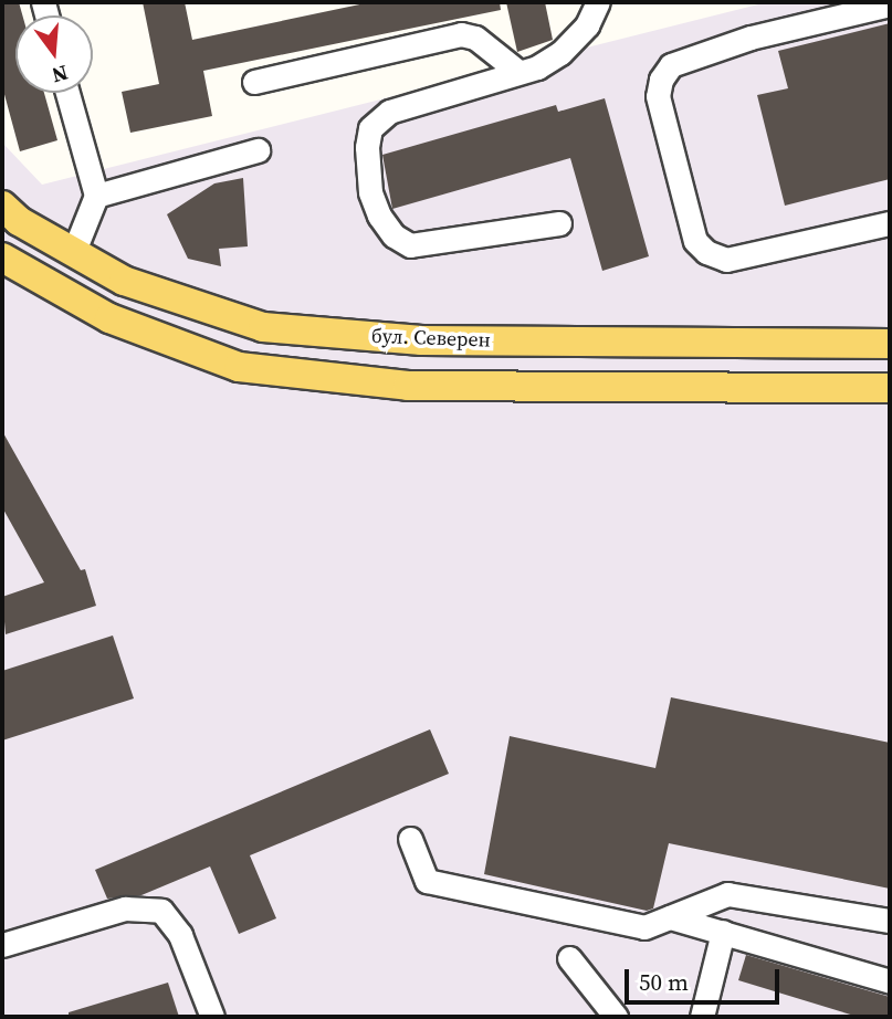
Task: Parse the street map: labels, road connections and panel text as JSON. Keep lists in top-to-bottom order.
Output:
{
  "streets": {
    "main road": ["бул. Северен"]
  },
  "scale_bar": "50 m",
  "north": "bottom"
}
